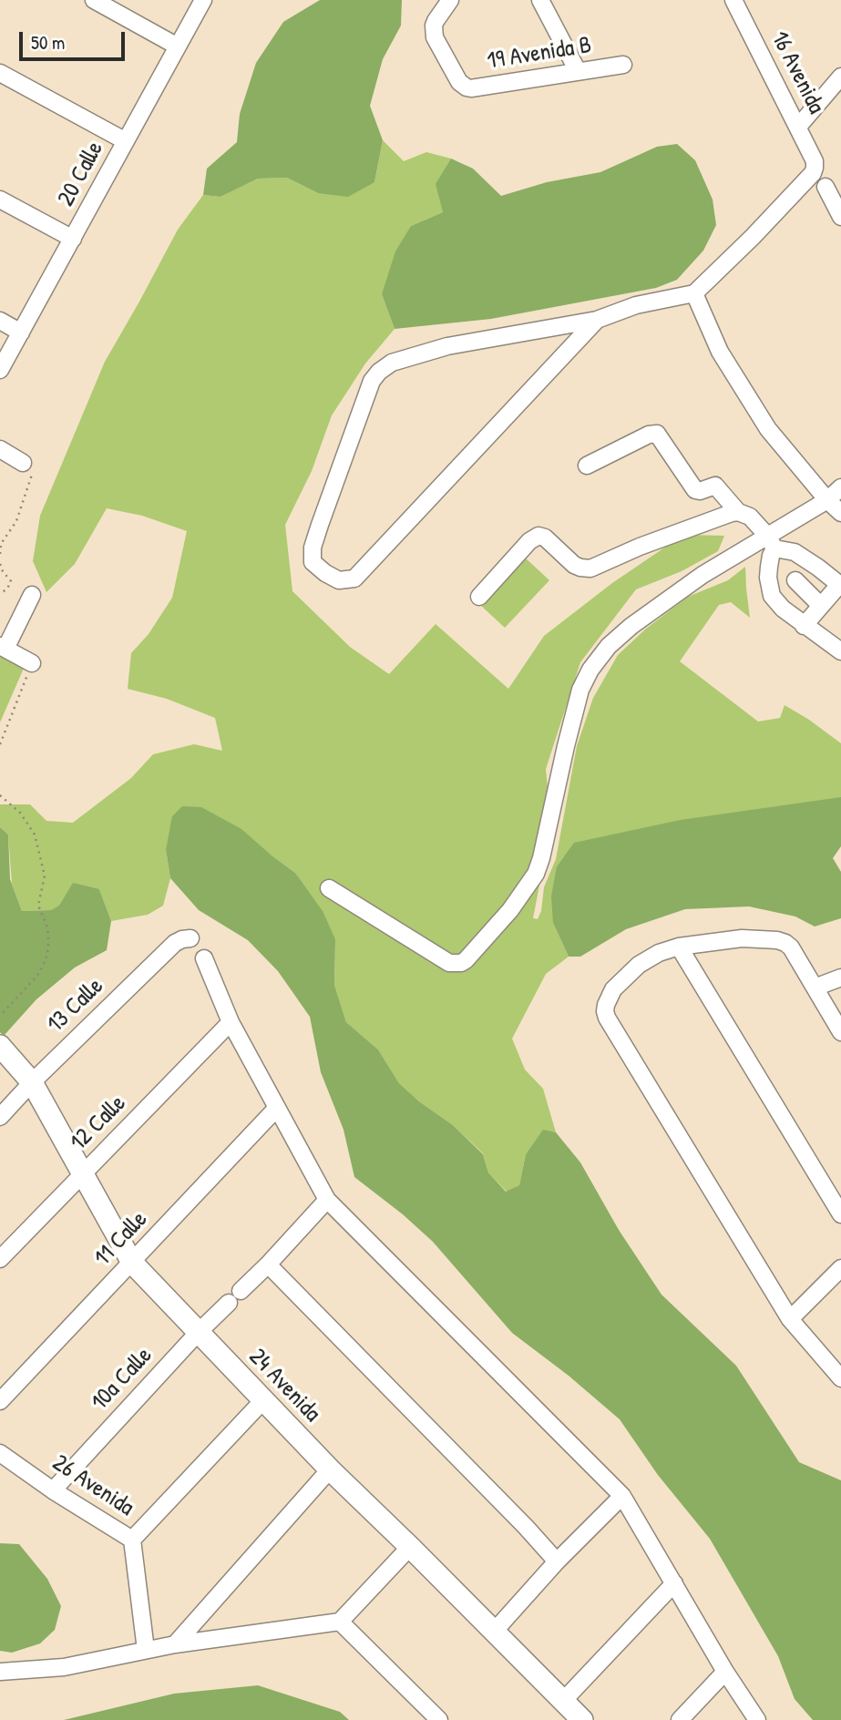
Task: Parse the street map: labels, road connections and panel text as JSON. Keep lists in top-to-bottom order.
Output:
{
  "streets": {
    "main road": ["24 Avenida"],
    "street": [
      "19 Avenida B",
      "16 Avenida",
      "20 Calle",
      "13 Calle",
      "12 Calle",
      "11 Calle",
      "10a Calle",
      "26 Avenida"
    ]
  },
  "crossings": [
    ["13 Calle", "24 Avenida"],
    ["12 Calle", "24 Avenida"],
    ["11 Calle", "24 Avenida"],
    ["10a Calle", "24 Avenida"],
    ["10a Calle", "26 Avenida"]
  ],
  "scale_bar": "50 m"
}
